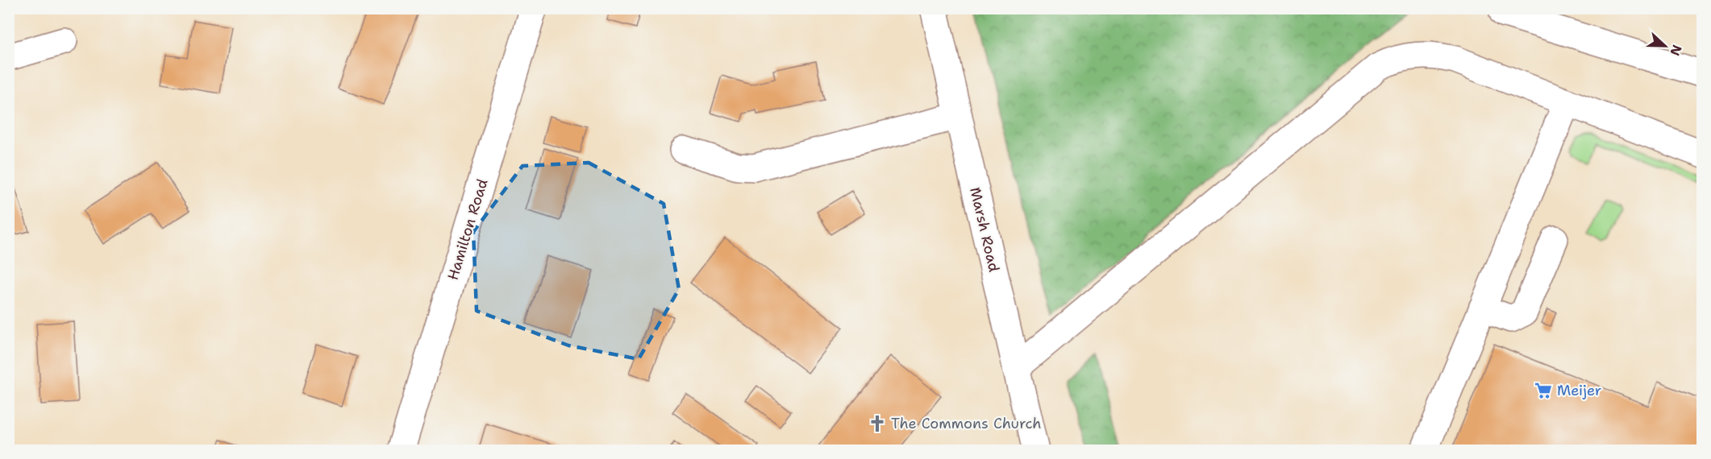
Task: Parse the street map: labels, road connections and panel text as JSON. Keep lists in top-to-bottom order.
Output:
{
  "streets": {
    "street": ["Hamilton Road", "Marsh Road"]
  },
  "places": {
    "supermarket": ["Meijer"],
    "church": ["The Commons Church"]
  },
  "north": "right"
}
